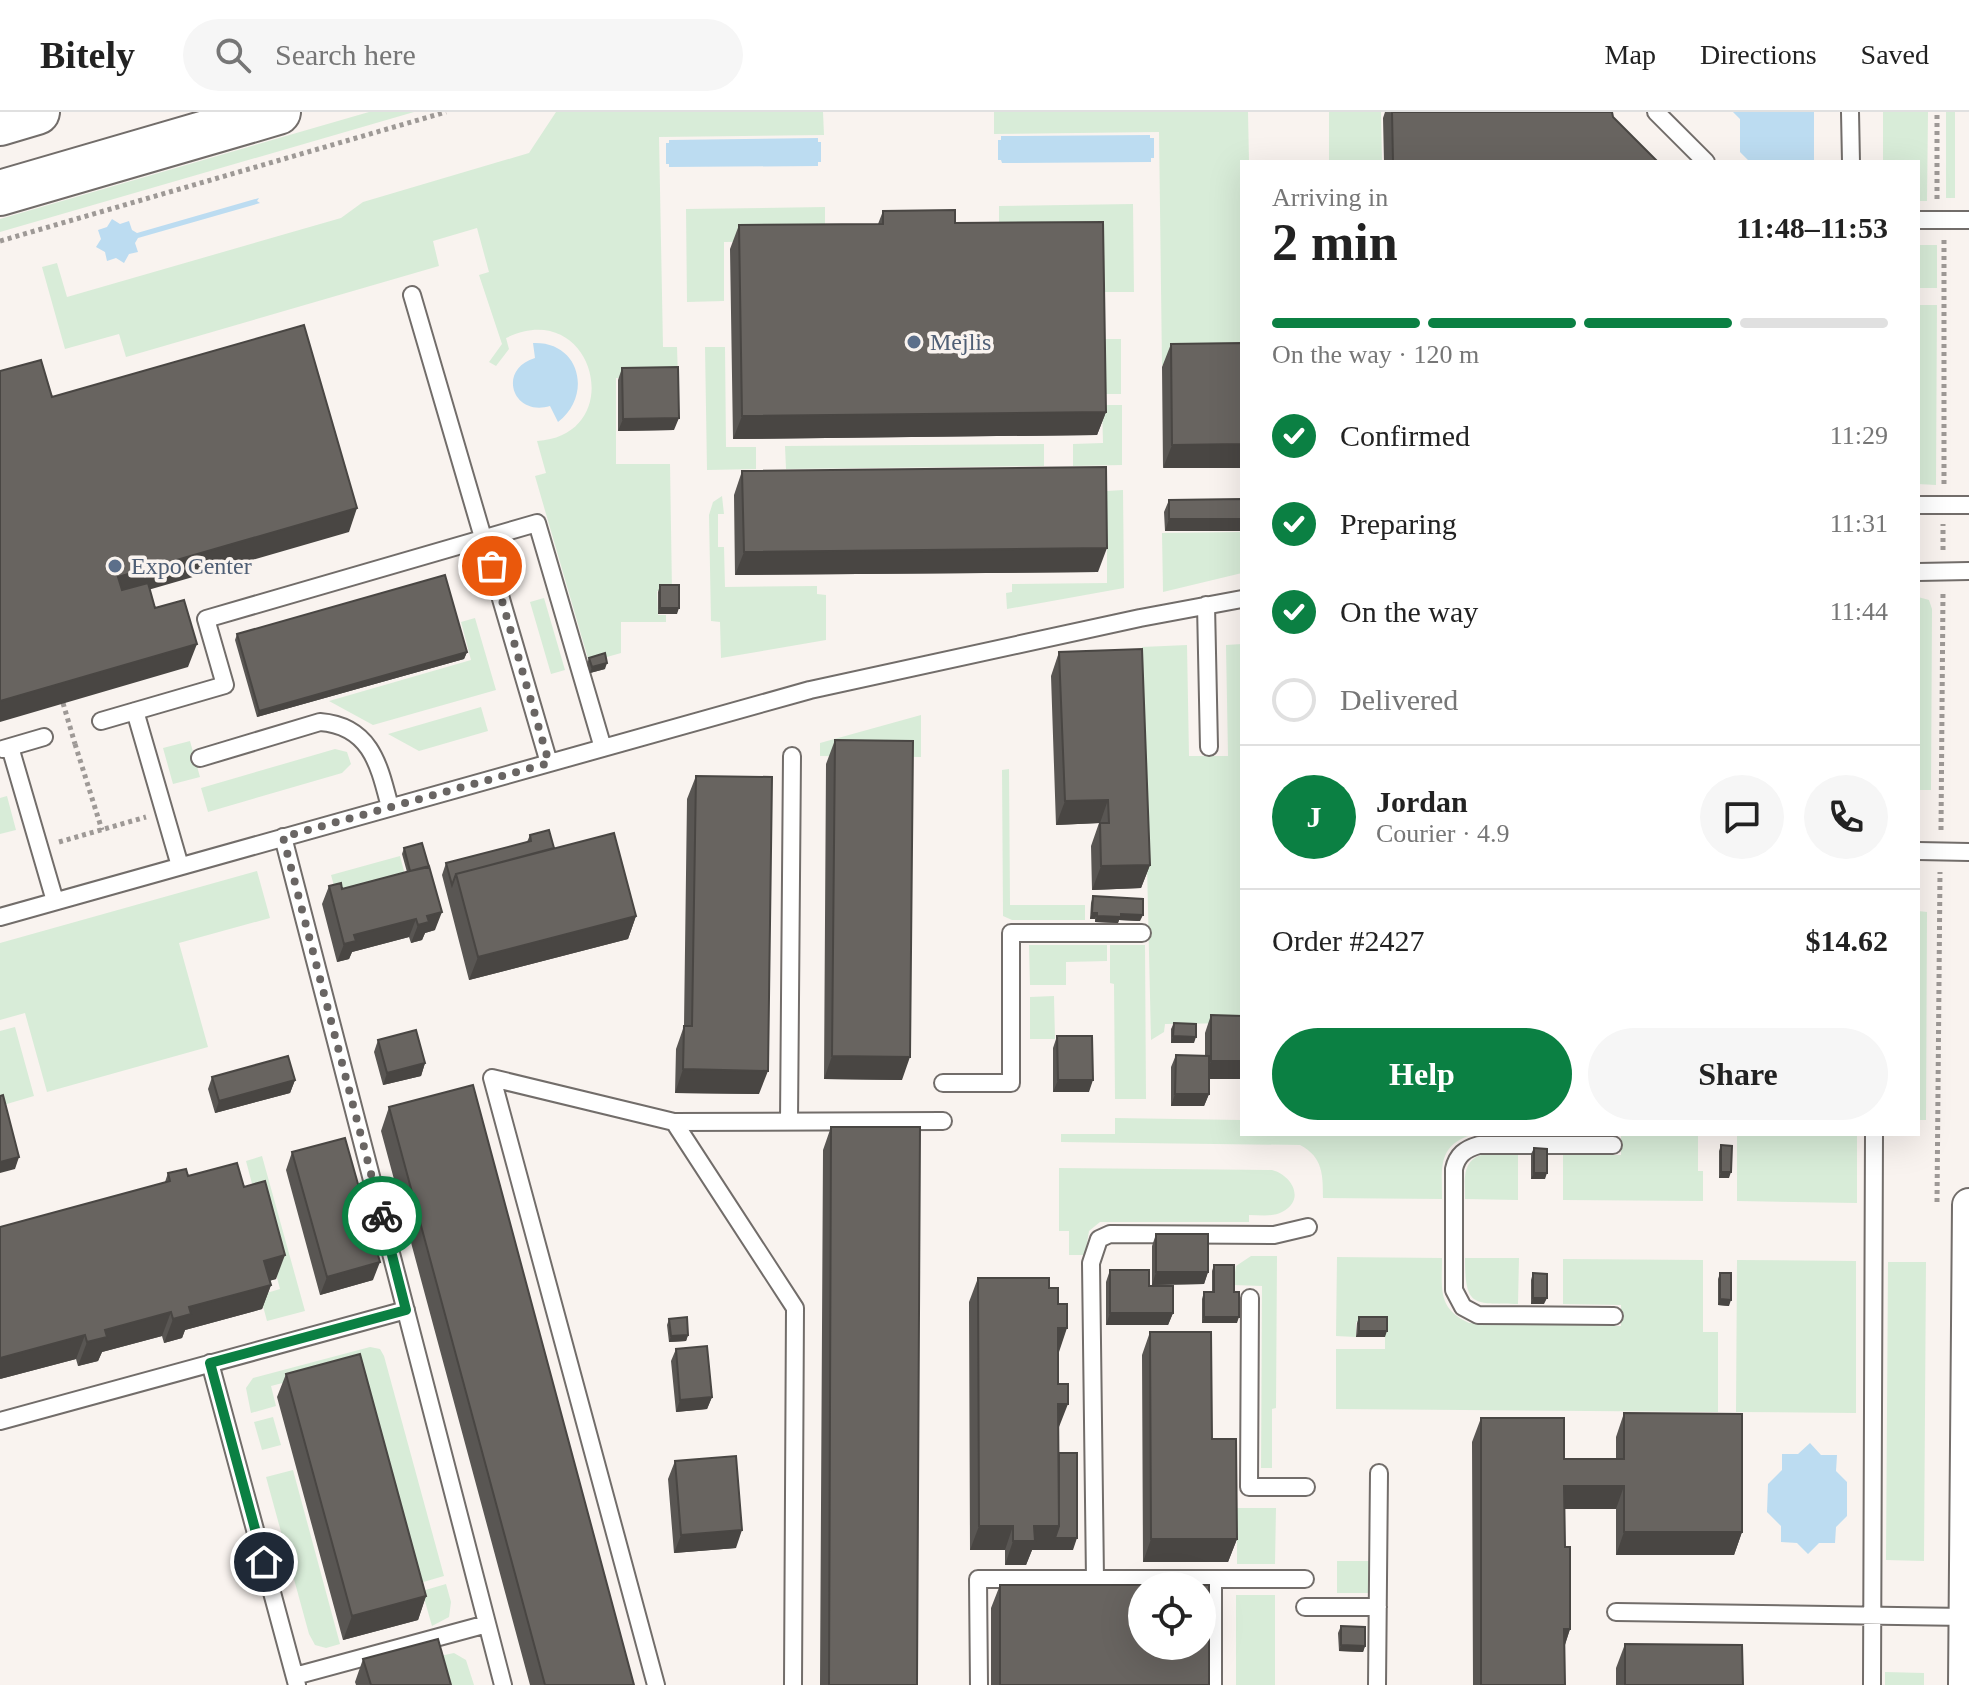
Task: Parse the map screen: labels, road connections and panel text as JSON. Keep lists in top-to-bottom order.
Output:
{
  "places": ["Mejlis", "Expo Center"],
  "page": {
    "header": "Bitely",
    "search": "Search here",
    "nav": ["Map", "Directions", "Saved"],
    "heading": ["2 min", "Arriving in", "11:48–11:53"],
    "panel": [
      "Jordan",
      "Courier · 4.9",
      "Order #2427",
      "$14.62"
    ],
    "bar": "On the way · 120 m",
    "list": [
      ["Confirmed", "11:29"],
      ["Preparing", "11:31"],
      ["On the way", "11:44"],
      "Delivered"
    ],
    "round": "J",
    "buttons": ["Help", "Share"]
  }
}
